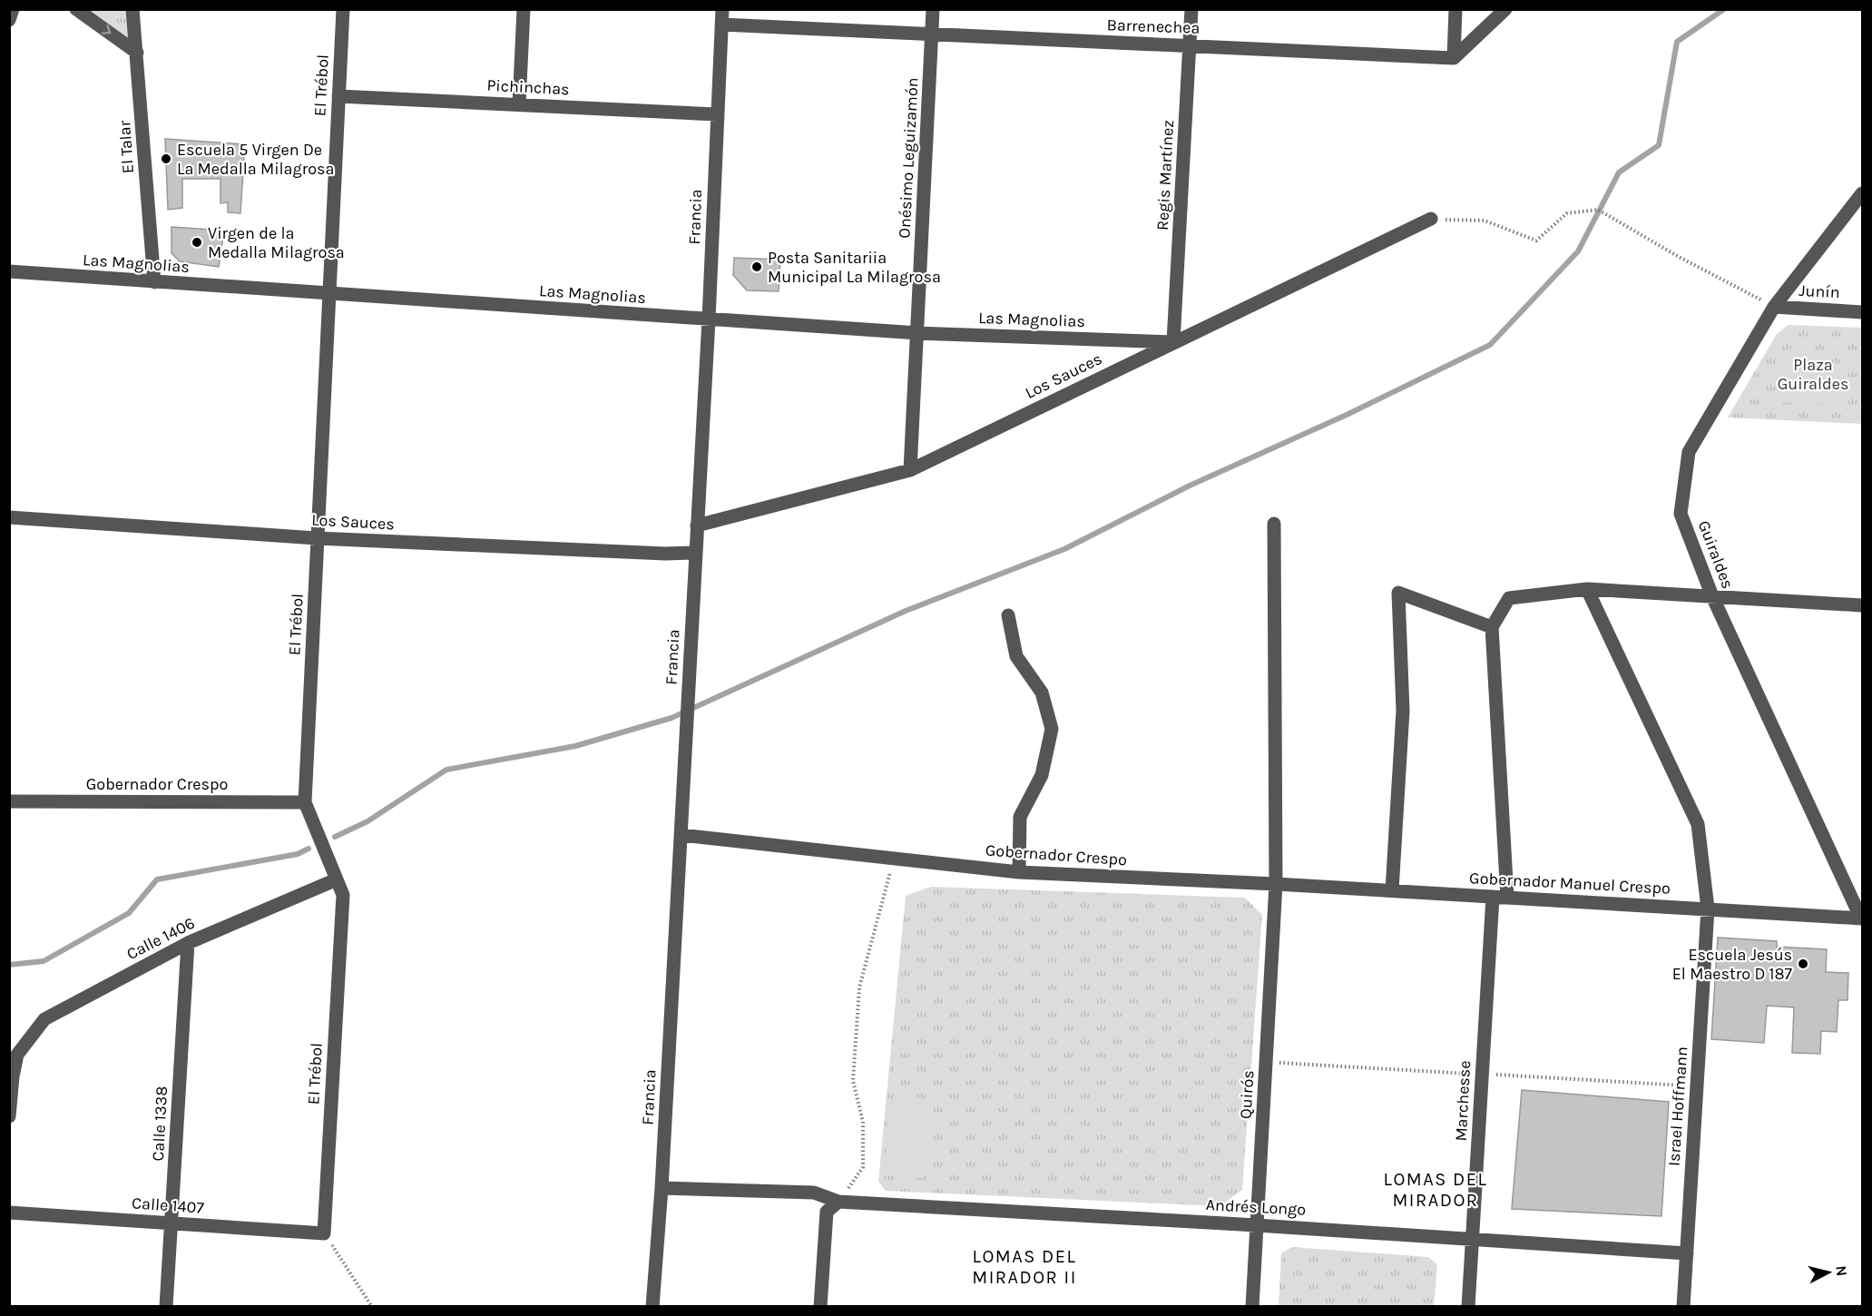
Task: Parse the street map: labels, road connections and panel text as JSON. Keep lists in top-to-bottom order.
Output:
{
  "streets": {
    "street": [
      "Barrenechea",
      "El Trébol",
      "Pichinchas",
      "El Talar",
      "Onésimo Leguizamón",
      "Regis Martínez",
      "Francia",
      "Las Magnolias",
      "Junín",
      "Los Sauces",
      "Guiraldes",
      "Gobernador Crespo",
      "Gobernador Manuel Crespo",
      "Calle 1406",
      "Quirós",
      "Marchesse",
      "Israel Hoffmann",
      "Calle 1338",
      "Calle 1407",
      "Andrés Longo"
    ]
  },
  "crossings": [
    ["Barrenechea", "Onésimo Leguizamón"],
    ["Barrenechea", "Regis Martínez"],
    ["Barrenechea", "Francia"],
    ["El Trébol", "Pichinchas"],
    ["El Trébol", "Las Magnolias"],
    ["El Trébol", "Los Sauces"],
    ["El Trébol", "Gobernador Crespo"],
    ["El Trébol", "Calle 1406"],
    ["El Trébol", "Calle 1407"],
    ["Pichinchas", "Francia"],
    ["El Talar", "Las Magnolias"],
    ["Onésimo Leguizamón", "Las Magnolias"],
    ["Onésimo Leguizamón", "Los Sauces"],
    ["Regis Martínez", "Las Magnolias"],
    ["Regis Martínez", "Los Sauces"],
    ["Francia", "Las Magnolias"],
    ["Francia", "Los Sauces"],
    ["Francia", "Gobernador Crespo"],
    ["Francia", "Andrés Longo"],
    ["Las Magnolias", "Los Sauces"],
    ["Junín", "Guiraldes"],
    ["Guiraldes", "Gobernador Manuel Crespo"],
    ["Gobernador Crespo", "Gobernador Manuel Crespo"],
    ["Gobernador Crespo", "Quirós"],
    ["Gobernador Manuel Crespo", "Quirós"],
    ["Gobernador Manuel Crespo", "Marchesse"],
    ["Gobernador Manuel Crespo", "Israel Hoffmann"],
    ["Calle 1406", "Calle 1338"],
    ["Quirós", "Andrés Longo"],
    ["Marchesse", "Andrés Longo"],
    ["Israel Hoffmann", "Andrés Longo"],
    ["Calle 1338", "Calle 1407"]
  ],
  "districts": ["LOMAS DEL MIRADOR", "LOMAS DEL MIRADOR II"],
  "parks": ["Plaza Guiraldes"],
  "places": [
    "Escuela 5 Virgen De La Medalla Milagrosa",
    "Virgen de la Medalla Milagrosa",
    "Posta Sanitariia Municipal La Milagrosa",
    "Escuela Jesús El Maestro D 187"
  ],
  "north": "right"
}
